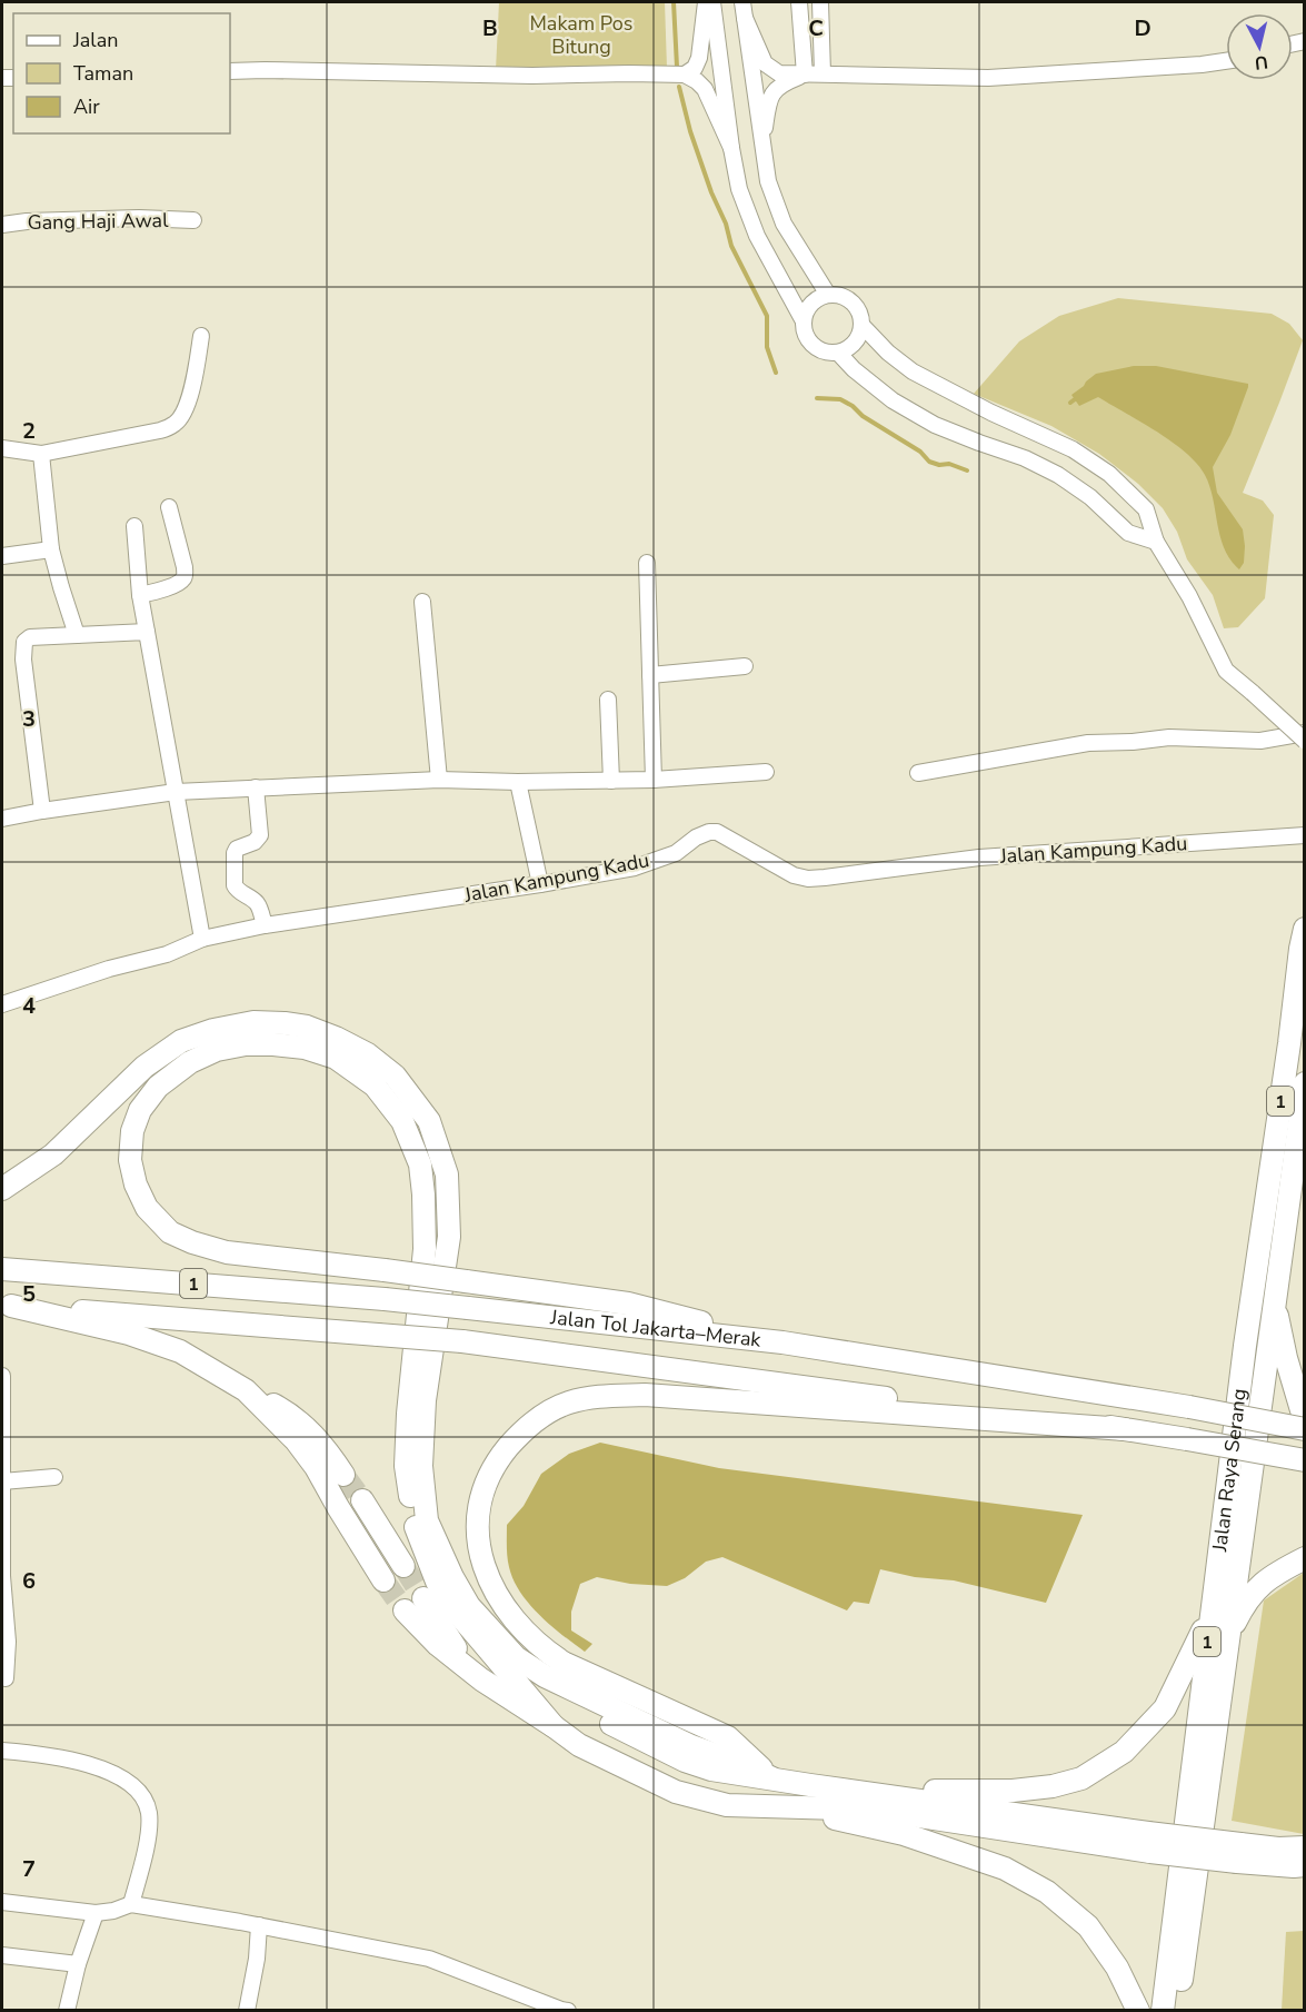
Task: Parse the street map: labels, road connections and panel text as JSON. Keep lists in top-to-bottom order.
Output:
{
  "streets": {
    "highway": ["1", "Jalan Tol Jakarta–Merak", "Jalan Raya Serang"],
    "street": ["Gang Haji Awal", "Jalan Kampung Kadu"]
  },
  "parks": ["Makam Pos Bitung"],
  "legend": ["Jalan", "Taman", "Air"],
  "north": "bottom",
  "grid": {
    "columns": ["B", "C", "D"],
    "rows": [
      "2",
      "3",
      "4",
      "5",
      "6",
      "7"
    ]
  }
}
